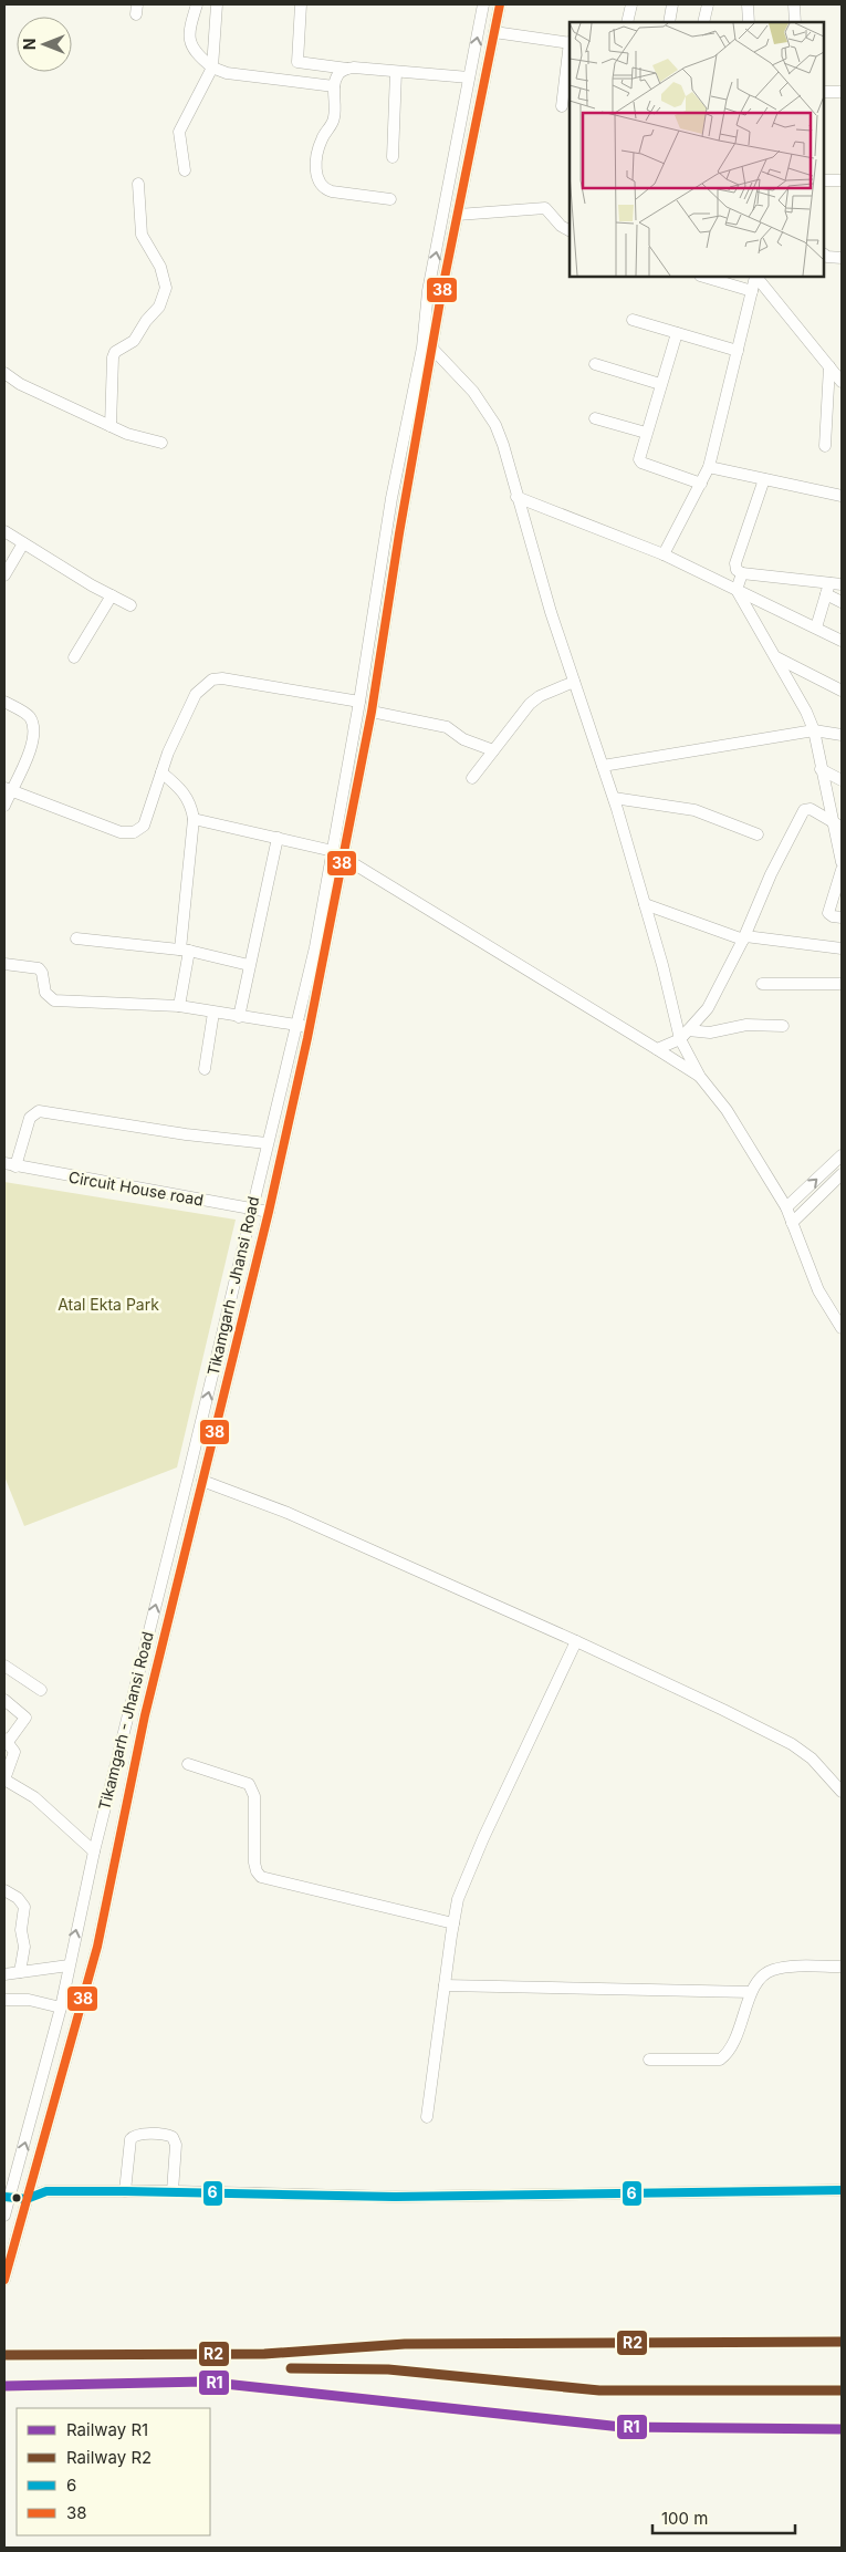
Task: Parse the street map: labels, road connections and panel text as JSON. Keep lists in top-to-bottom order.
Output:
{
  "streets": {
    "street": ["Circuit House road", "Tikamgarh - Jhansi Road"]
  },
  "crossings": [
    ["Circuit House road", "Tikamgarh - Jhansi Road"]
  ],
  "parks": ["Atal Ekta Park"],
  "lines": [
    "transit line 38",
    "transit line 6",
    "rail line R2",
    "rail line R1"
  ],
  "legend": [
    "Railway R1",
    "Railway R2",
    "6",
    "38"
  ],
  "scale_bar": "100 m",
  "north": "left"
}
